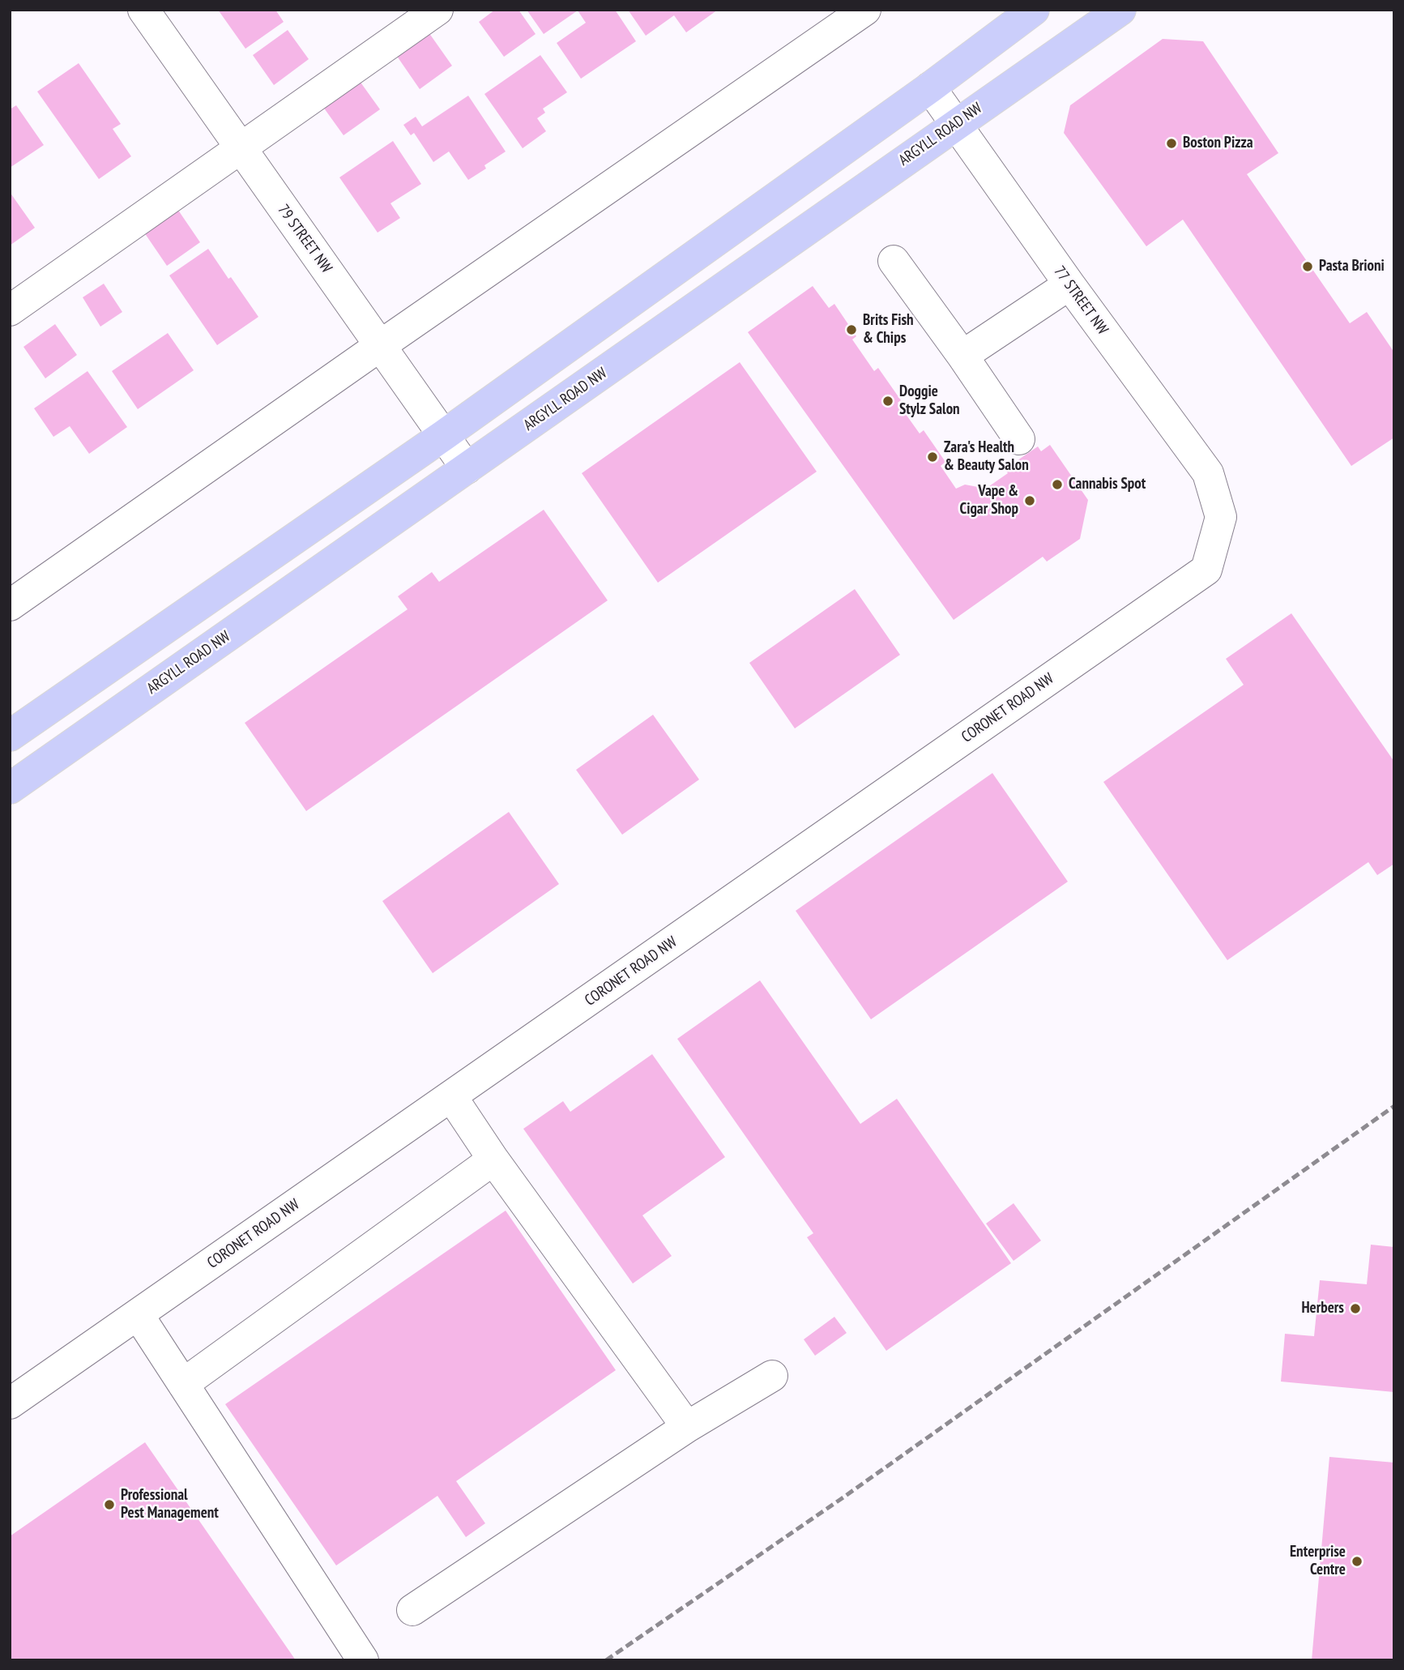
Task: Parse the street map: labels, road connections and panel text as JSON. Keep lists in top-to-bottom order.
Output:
{
  "streets": {
    "main road": ["ARGYLL ROAD NW"],
    "street": ["79 STREET NW", "77 STREET NW", "CORONET ROAD NW"]
  },
  "crossings": [
    ["ARGYLL ROAD NW", "79 STREET NW"],
    ["ARGYLL ROAD NW", "77 STREET NW"],
    ["77 STREET NW", "CORONET ROAD NW"]
  ],
  "places": [
    "Boston Pizza",
    "Pasta Brioni",
    "Brits Fish & Chips",
    "Doggie Stylz Salon",
    "Zara's Health & Beauty Salon",
    "Cannabis Spot",
    "Vape & Cigar Shop",
    "Herbers",
    "Professional Pest Management",
    "Enterprise Centre"
  ]
}
